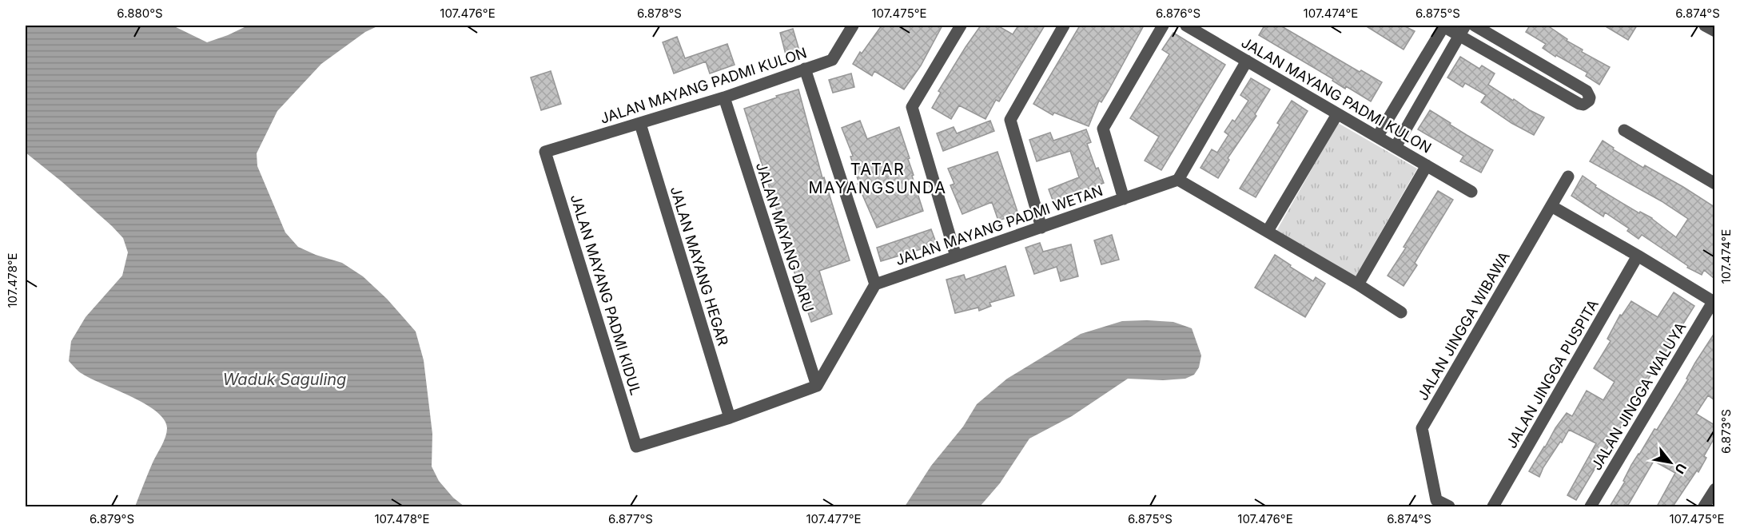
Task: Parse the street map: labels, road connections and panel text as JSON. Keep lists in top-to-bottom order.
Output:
{
  "streets": {
    "street": [
      "JALAN MAYANG PADMI KULON",
      "JALAN MAYANG PADMI WETAN",
      "JALAN MAYANG DARU",
      "JALAN MAYANG HEGAR",
      "JALAN MAYANG PADMI KIDUL",
      "JALAN JINGGA WIBAWA",
      "JALAN JINGGA PUSPITA",
      "JALAN JINGGA WALUYA"
    ]
  },
  "crossings": [
    ["JALAN MAYANG PADMI KULON", "JALAN MAYANG DARU"],
    ["JALAN MAYANG PADMI KULON", "JALAN MAYANG HEGAR"],
    ["JALAN MAYANG PADMI KULON", "JALAN MAYANG PADMI KIDUL"],
    ["JALAN MAYANG HEGAR", "JALAN MAYANG PADMI KIDUL"]
  ],
  "districts": ["TATAR MAYANGSUNDA"],
  "water": ["Waduk Saguling"],
  "north": "bottom right",
  "coordinates": [
    "6.880°S",
    "107.476°E",
    "6.878°S",
    "107.475°E",
    "6.876°S",
    "107.474°E",
    "6.875°S",
    "6.874°S",
    "107.478°E",
    "6.873°S",
    "6.879°S",
    "6.877°S",
    "107.477°E"
  ]
}
